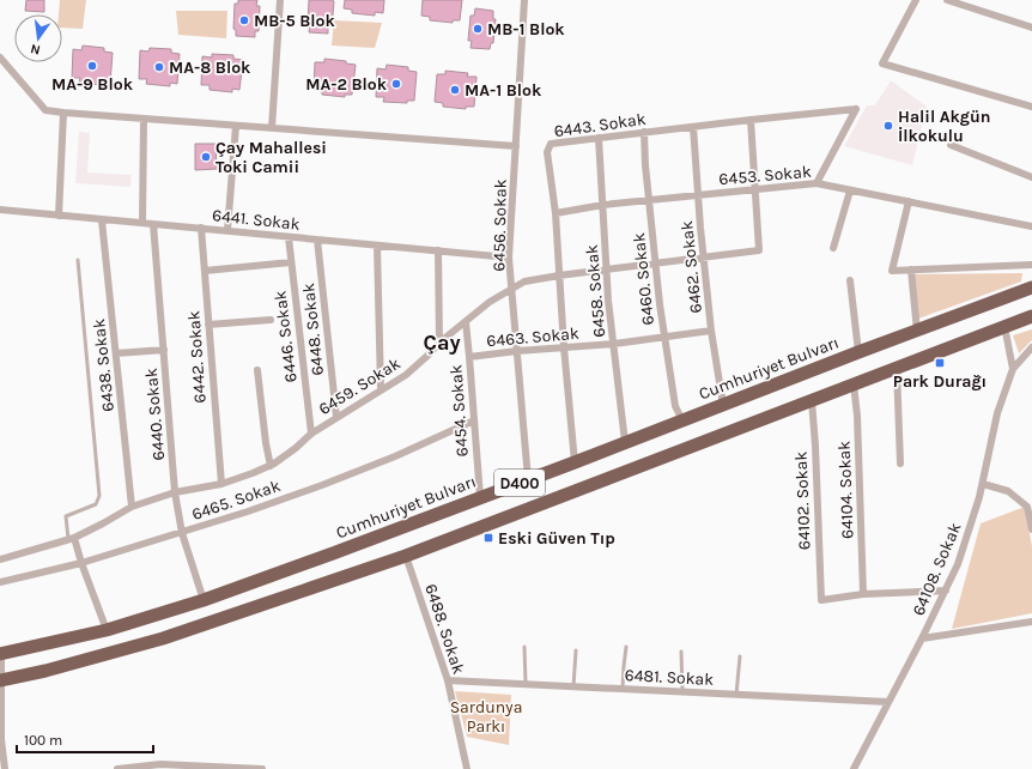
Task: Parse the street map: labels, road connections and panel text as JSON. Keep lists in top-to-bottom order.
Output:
{
  "streets": {
    "highway": ["Cumhuriyet Bulvarı", "D400"],
    "street": [
      "6443. Sokak",
      "6453. Sokak",
      "6441. Sokak",
      "6456. Sokak",
      "6462. Sokak",
      "6460. Sokak",
      "6458. Sokak",
      "6448. Sokak",
      "6446. Sokak",
      "6463. Sokak",
      "6442. Sokak",
      "6438. Sokak",
      "6459. Sokak",
      "6454. Sokak",
      "6440. Sokak",
      "64104. Sokak",
      "6465. Sokak",
      "64102. Sokak",
      "64108. Sokak",
      "6488. Sokak",
      "6481. Sokak"
    ]
  },
  "crossings": [
    ["6443. Sokak", "6453. Sokak"],
    ["6443. Sokak", "6462. Sokak"],
    ["6443. Sokak", "6460. Sokak"],
    ["6443. Sokak", "6458. Sokak"],
    ["6443. Sokak", "6463. Sokak"],
    ["6443. Sokak", "Cumhuriyet Bulvarı"],
    ["6443. Sokak", "6459. Sokak"],
    ["6453. Sokak", "6462. Sokak"],
    ["6453. Sokak", "6460. Sokak"],
    ["6453. Sokak", "6458. Sokak"],
    ["6453. Sokak", "6459. Sokak"],
    ["6441. Sokak", "6456. Sokak"],
    ["6441. Sokak", "6448. Sokak"],
    ["6441. Sokak", "6446. Sokak"],
    ["6441. Sokak", "6442. Sokak"],
    ["6441. Sokak", "6438. Sokak"],
    ["6441. Sokak", "6440. Sokak"],
    ["6456. Sokak", "6463. Sokak"],
    ["6456. Sokak", "Cumhuriyet Bulvarı"],
    ["6456. Sokak", "6459. Sokak"],
    ["6462. Sokak", "6463. Sokak"],
    ["6462. Sokak", "Cumhuriyet Bulvarı"],
    ["6462. Sokak", "6459. Sokak"],
    ["6460. Sokak", "6463. Sokak"],
    ["6460. Sokak", "Cumhuriyet Bulvarı"],
    ["6460. Sokak", "6459. Sokak"],
    ["6458. Sokak", "6463. Sokak"],
    ["6458. Sokak", "Cumhuriyet Bulvarı"],
    ["6458. Sokak", "6459. Sokak"],
    ["6448. Sokak", "6459. Sokak"],
    ["6446. Sokak", "6459. Sokak"],
    ["6463. Sokak", "6454. Sokak"],
    ["6442. Sokak", "6459. Sokak"],
    ["6438. Sokak", "6459. Sokak"],
    ["Cumhuriyet Bulvarı", "6454. Sokak"],
    ["Cumhuriyet Bulvarı", "6440. Sokak"],
    ["6459. Sokak", "6454. Sokak"],
    ["6459. Sokak", "6440. Sokak"],
    ["6454. Sokak", "6465. Sokak"],
    ["6440. Sokak", "6465. Sokak"],
    ["D400", "64104. Sokak"],
    ["D400", "64102. Sokak"],
    ["D400", "6488. Sokak"],
    ["64104. Sokak", "64102. Sokak"],
    ["64108. Sokak", "6481. Sokak"],
    ["6488. Sokak", "6481. Sokak"]
  ],
  "districts": ["Çay"],
  "parks": ["Sardunya Parkı"],
  "places": {
    "other": [
      "MB-5 Blok",
      "MB-1 Blok",
      "MA-9 Blok",
      "MA-8 Blok",
      "MA-2 Blok",
      "MA-1 Blok",
      "Halil Akgün İlkokulu",
      "Çay Mahallesi Toki Camii"
    ],
    "transit": ["Park Durağı", "Eski Güven Tıp"]
  },
  "scale_bar": "100 m",
  "north": "bottom"
}
